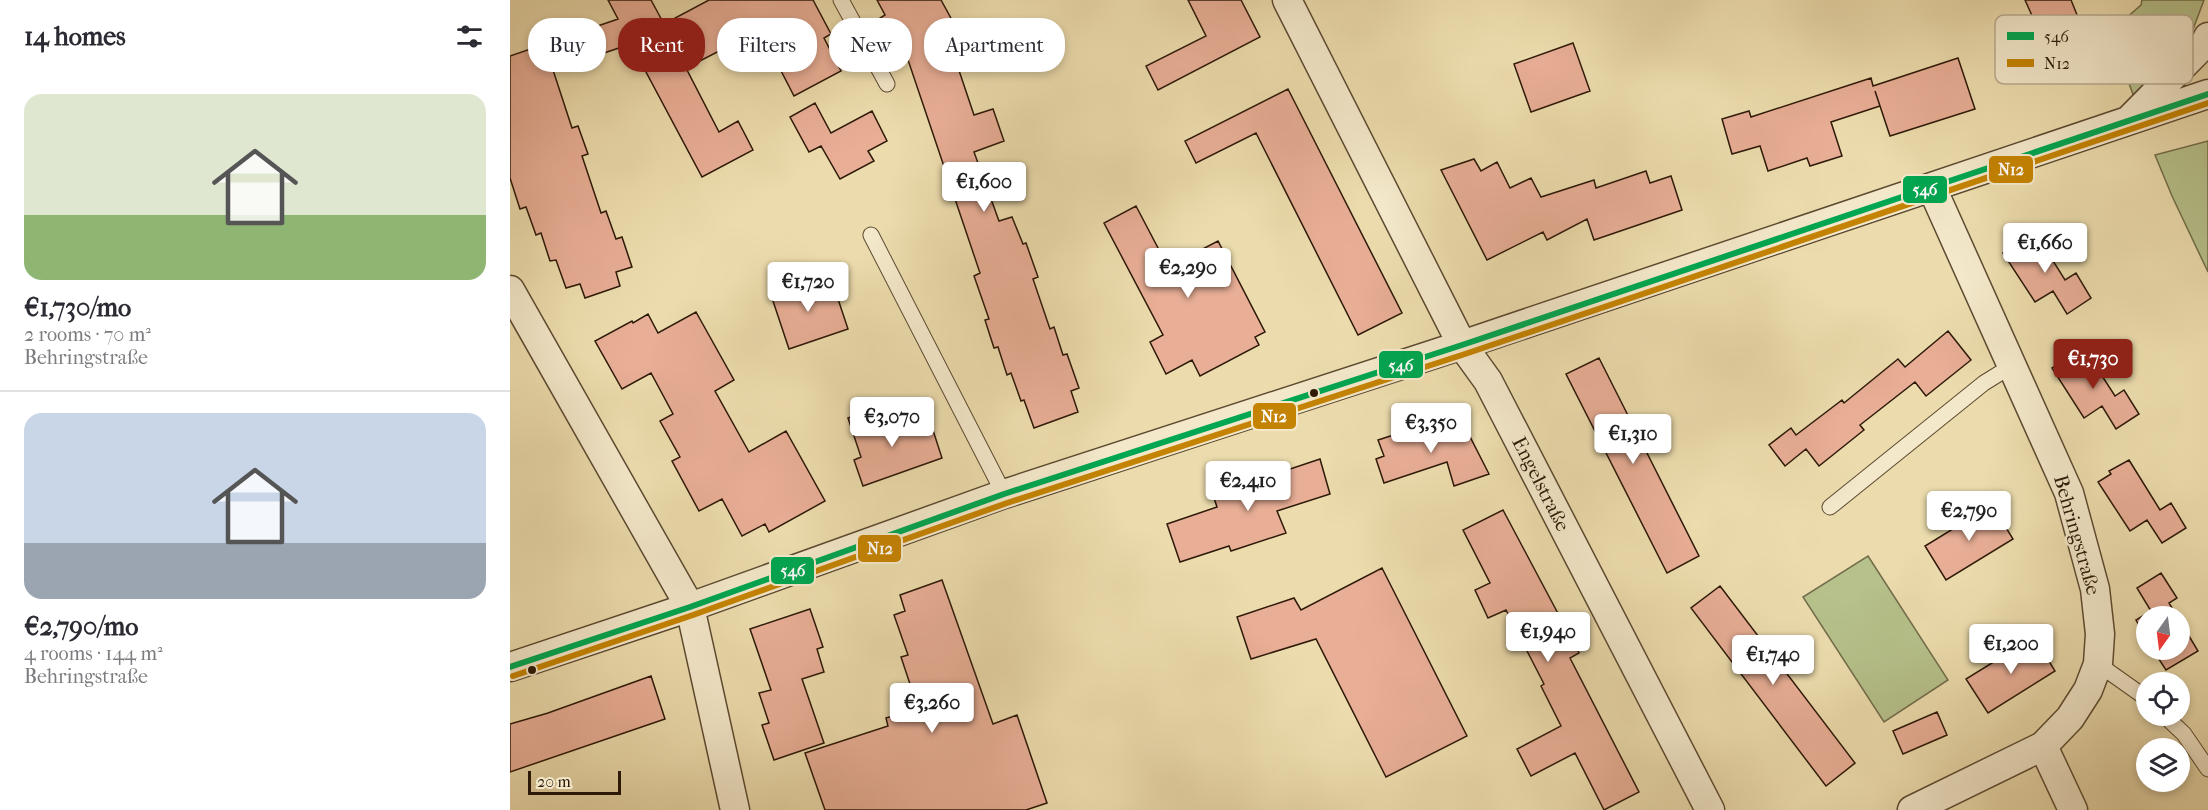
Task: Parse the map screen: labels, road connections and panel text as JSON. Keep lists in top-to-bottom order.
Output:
{
  "streets": {
    "street": ["Engelstraße", "Behringstraße"]
  },
  "lines": ["transit line 546", "transit line N12"],
  "legend": ["546", "N12"],
  "scale_bar": "20 m",
  "north": "bottom",
  "page": {
    "heading": "14 homes",
    "chip": [
      "Buy",
      "Rent",
      "Filters",
      "New",
      "Apartment"
    ],
    "list": [
      {
        "name": "€1,730/mo",
        "note": "2 rooms · 70 m² · Behringstraße"
      },
      {
        "name": "€2,790/mo",
        "note": "4 rooms · 144 m² · Behringstraße"
      }
    ],
    "price": [
      "€1,600",
      "€1,660",
      "€2,290",
      "€1,720",
      "€1,730",
      "€3,070",
      "€3,350",
      "€1,310",
      "€2,410",
      "€2,790",
      "€1,940",
      "€1,200",
      "€1,740",
      "€3,260"
    ],
    "scale": "20 m"
  }
}
